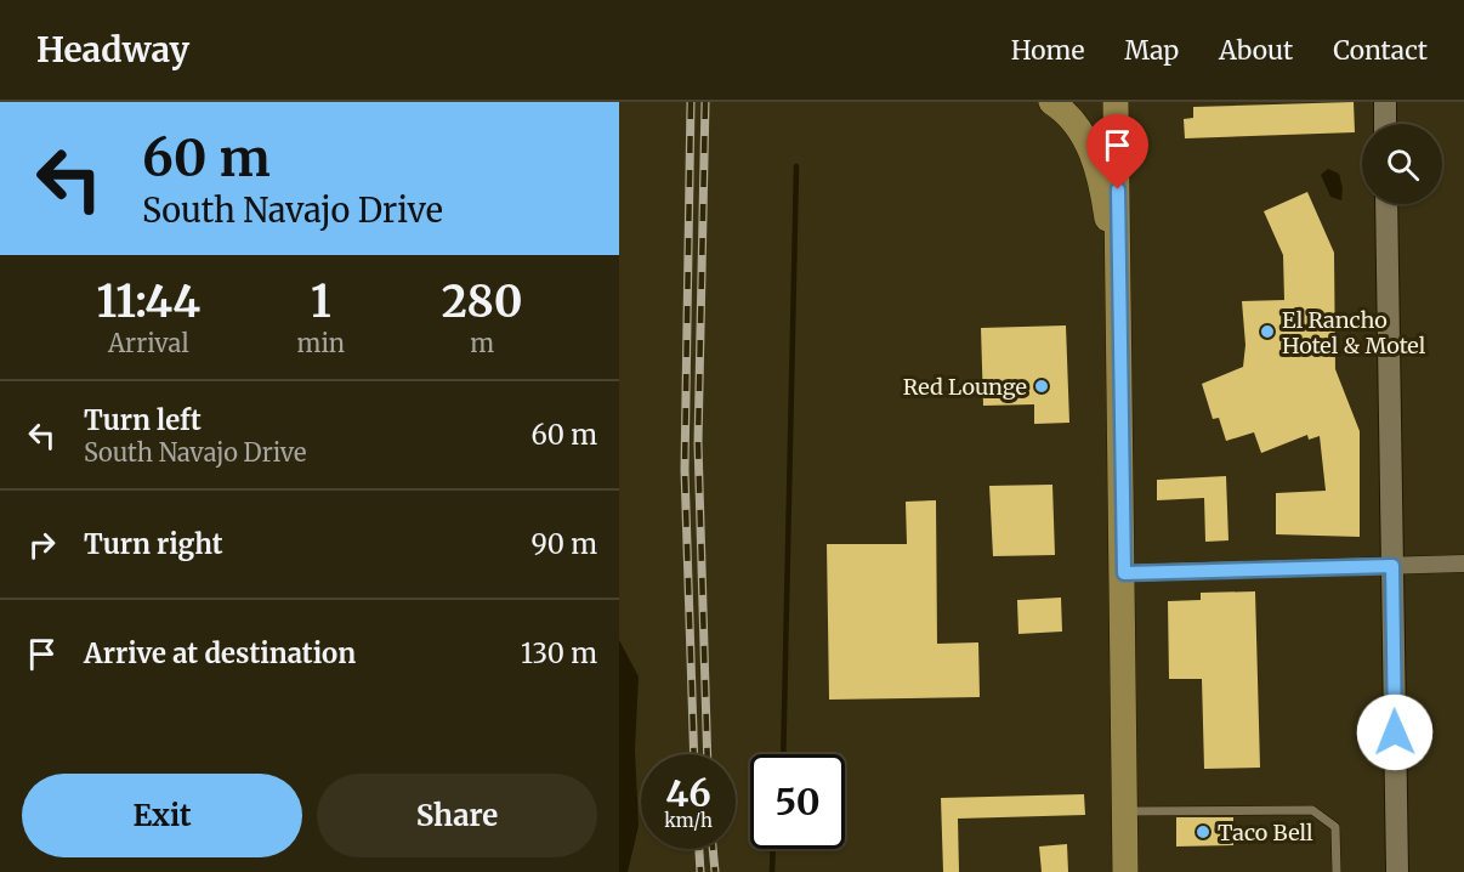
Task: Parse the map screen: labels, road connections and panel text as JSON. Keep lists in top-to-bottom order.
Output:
{
  "places": ["El Rancho Hotel & Motel", "Red Lounge", "Taco Bell"],
  "page": {
    "header": "Headway",
    "nav": [
      "Home",
      "Map",
      "About",
      "Contact"
    ],
    "turn": ["60 m", "South Navajo Drive"],
    "eta": [
      "11:44",
      "Arrival",
      "1",
      "min",
      "280",
      "m"
    ],
    "list": [
      {
        "name": "Turn left",
        "note": "South Navajo Drive",
        "value": "60 m"
      },
      {
        "name": "Turn right",
        "value": "90 m"
      },
      {
        "name": "Arrive at destination",
        "value": "130 m"
      }
    ],
    "speed": "46 km/h",
    "limit": "50",
    "buttons": ["Exit", "Share"]
  }
}
